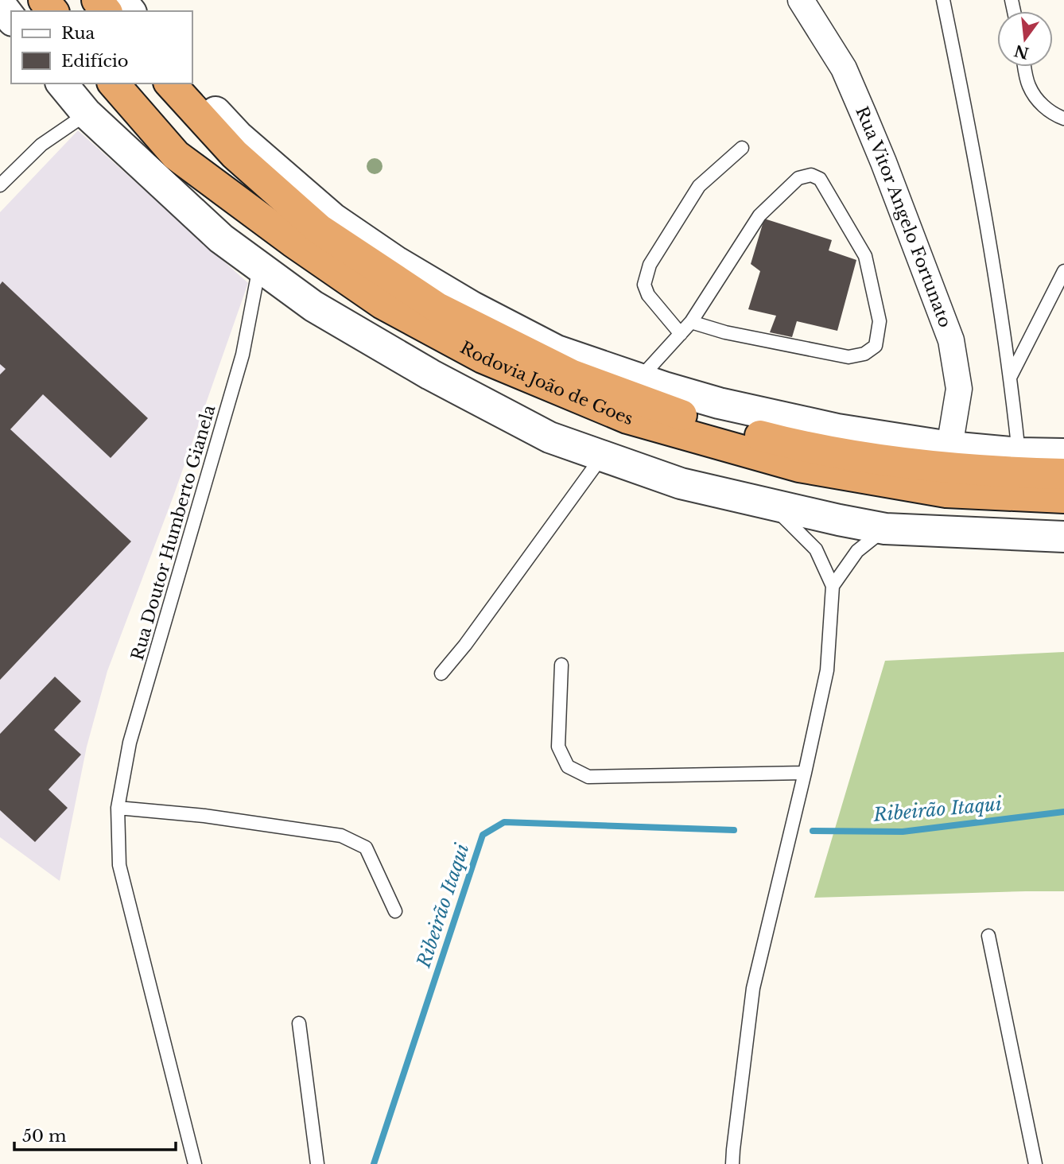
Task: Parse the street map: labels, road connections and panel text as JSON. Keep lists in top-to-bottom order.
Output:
{
  "streets": {
    "highway": ["Rodovia João de Goes"],
    "street": ["Rua Vitor Angelo Fortunato"],
    "lane": ["Rua Doutor Humberto Gianela"]
  },
  "water": ["Ribeirão Itaqui"],
  "legend": ["Rua", "Edifício"],
  "scale_bar": "50 m",
  "north": "bottom"
}
